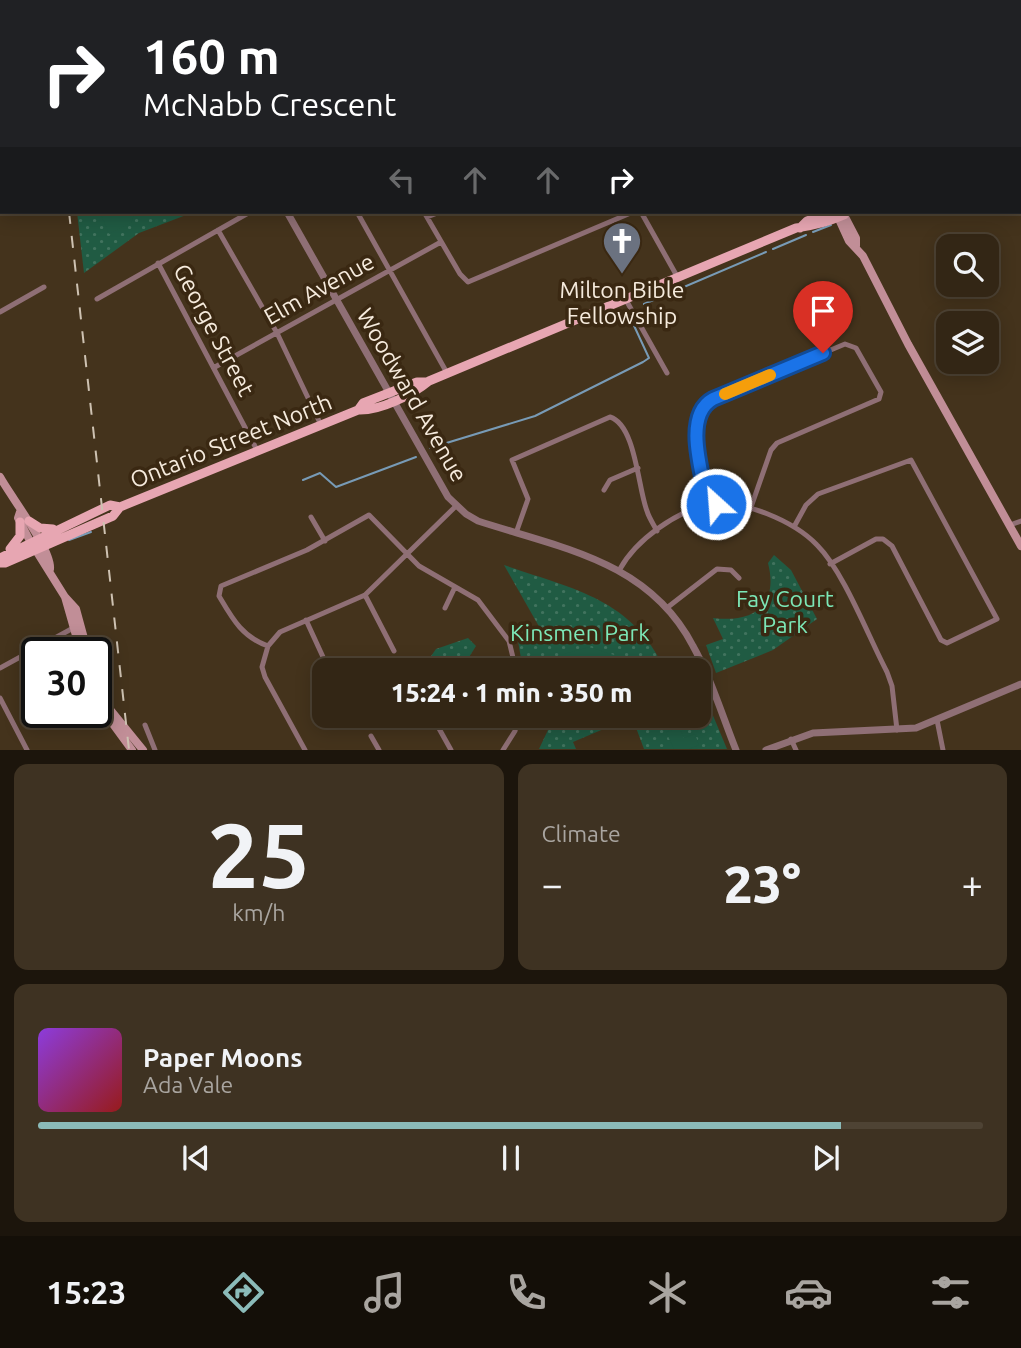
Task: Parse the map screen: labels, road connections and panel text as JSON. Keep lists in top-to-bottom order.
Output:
{
  "streets": {
    "main road": ["Ontario Street North"],
    "street": ["Elm Avenue", "George Street", "Woodward Avenue"]
  },
  "crossings": [
    ["Elm Avenue", "George Street"],
    ["Elm Avenue", "Woodward Avenue"],
    ["George Street", "Ontario Street North"],
    ["Woodward Avenue", "Ontario Street North"]
  ],
  "parks": ["Fay Court Park", "Kinsmen Park"],
  "places": {
    "church": ["Milton Bible Fellowship"]
  },
  "page": {
    "turn": ["160 m", "McNabb Crescent"],
    "limit": "30",
    "trip": "15:24 · 1 min · 350 m",
    "tile": [
      ["25", "km/h"],
      "Climate"
    ],
    "heat": ["−", "23°", "+"],
    "song": ["Paper Moons", "Ada Vale"],
    "tabs": "15:23"
  }
}
